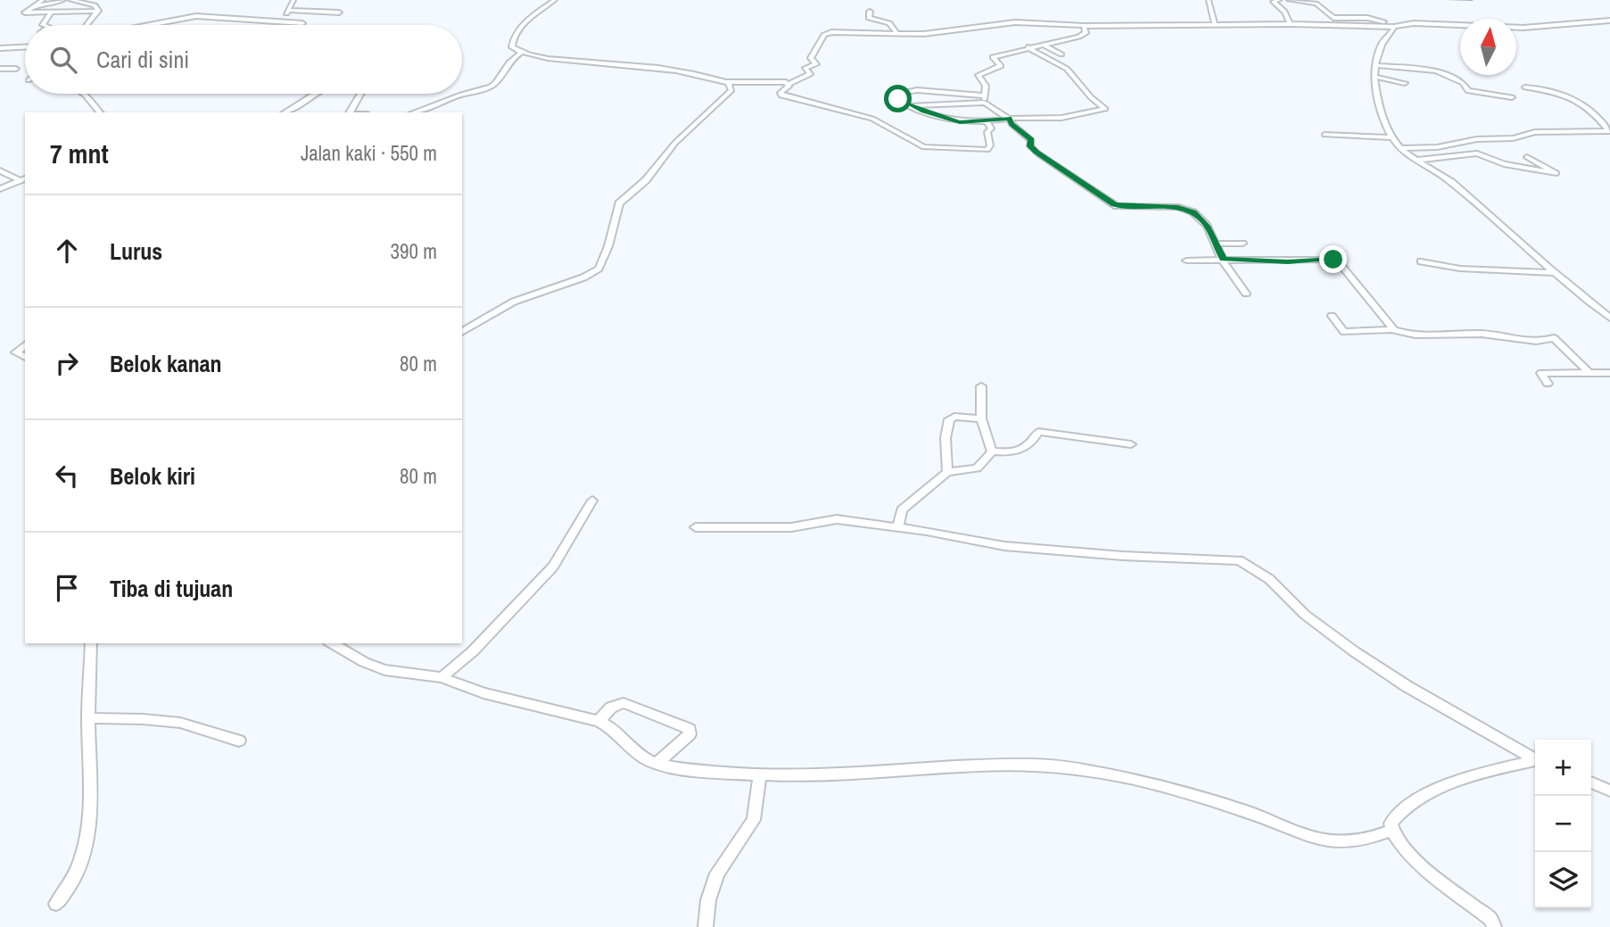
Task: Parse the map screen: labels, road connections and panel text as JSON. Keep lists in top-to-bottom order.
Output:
{
  "north": "top",
  "page": {
    "search": "Cari di sini",
    "heading": ["7 mnt", "Jalan kaki · 550 m"],
    "list": [
      ["Lurus", "390 m"],
      ["Belok kanan", "80 m"],
      ["Belok kiri", "80 m"],
      "Tiba di tujuan"
    ],
    "map_buttons": ["+", "−"]
  }
}
